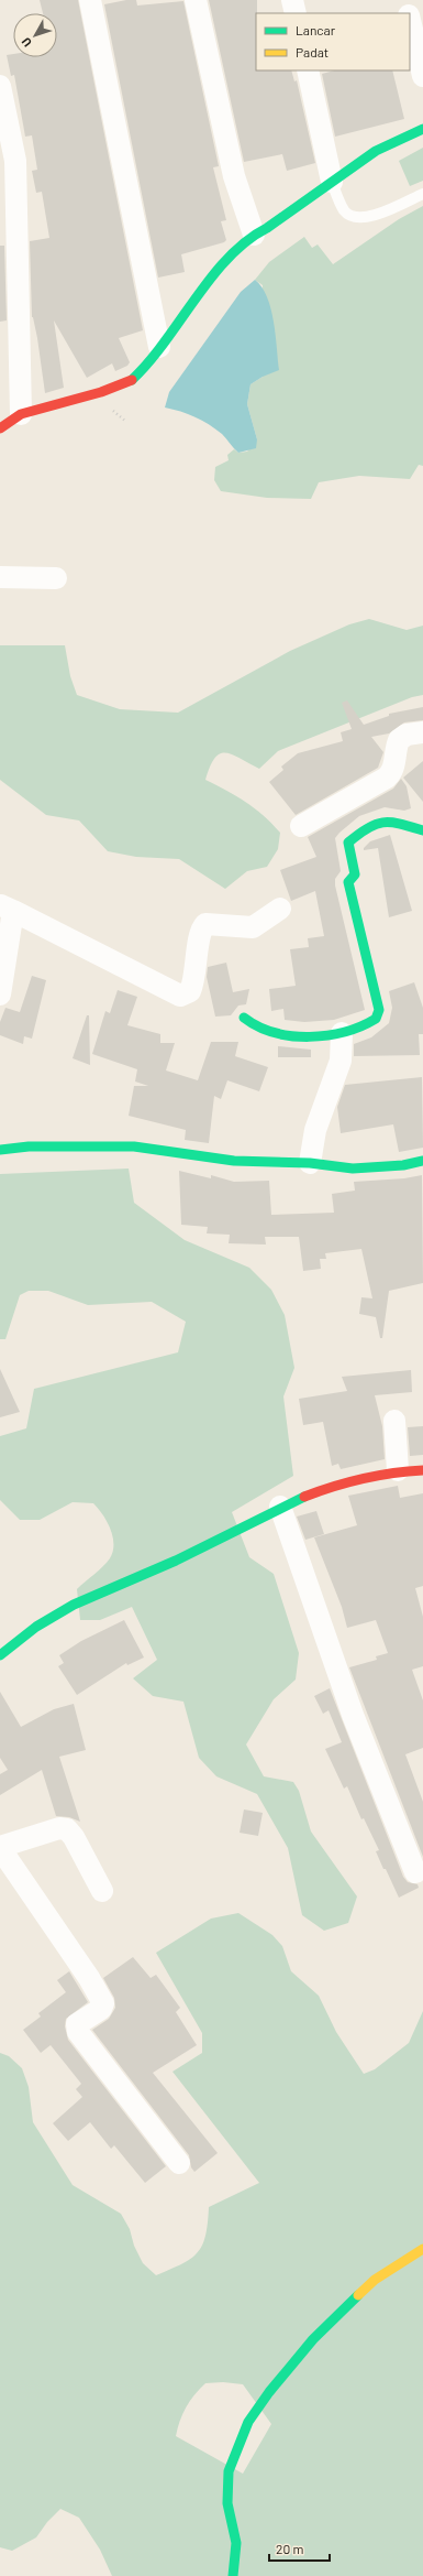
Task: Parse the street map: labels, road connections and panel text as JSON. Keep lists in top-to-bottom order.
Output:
{
  "legend": ["Lancar", "Padat"],
  "scale_bar": "20 m",
  "north": "bottom left"
}
